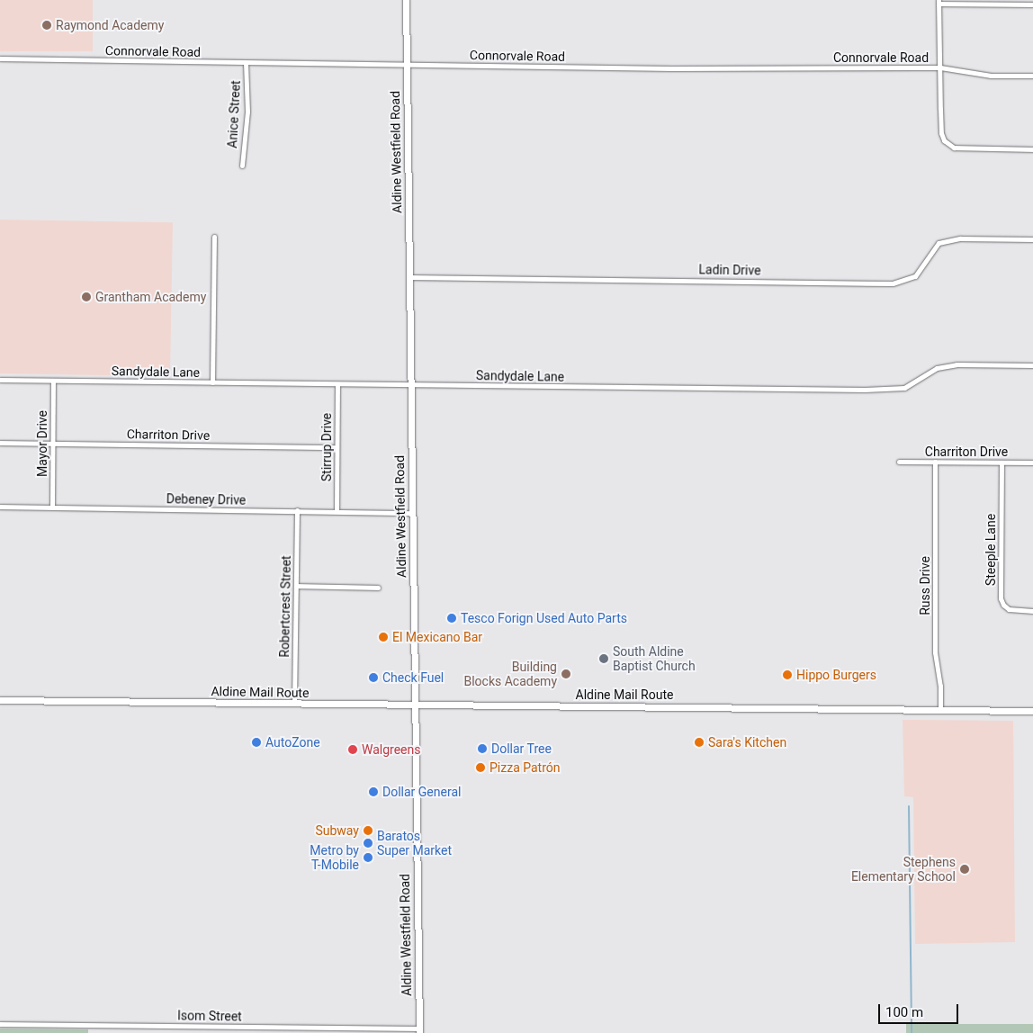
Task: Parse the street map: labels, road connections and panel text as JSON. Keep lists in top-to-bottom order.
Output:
{
  "streets": {
    "main road": ["Aldine Westfield Road", "Aldine Mail Route"],
    "street": [
      "Connorvale Road",
      "Anice Street",
      "Ladin Drive",
      "Sandydale Lane",
      "Charriton Drive",
      "Mayor Drive",
      "Stirrup Drive",
      "Debeney Drive",
      "Steeple Lane",
      "Russ Drive",
      "Robertcrest Street",
      "Isom Street"
    ]
  },
  "crossings": [
    ["Connorvale Road", "Anice Street"],
    ["Connorvale Road", "Aldine Westfield Road"],
    ["Aldine Westfield Road", "Ladin Drive"],
    ["Aldine Westfield Road", "Sandydale Lane"],
    ["Aldine Westfield Road", "Debeney Drive"],
    ["Aldine Westfield Road", "Aldine Mail Route"],
    ["Aldine Westfield Road", "Isom Street"],
    ["Sandydale Lane", "Mayor Drive"],
    ["Sandydale Lane", "Stirrup Drive"],
    ["Charriton Drive", "Mayor Drive"],
    ["Charriton Drive", "Stirrup Drive"],
    ["Charriton Drive", "Steeple Lane"],
    ["Charriton Drive", "Russ Drive"],
    ["Mayor Drive", "Debeney Drive"],
    ["Stirrup Drive", "Debeney Drive"],
    ["Debeney Drive", "Robertcrest Street"],
    ["Russ Drive", "Aldine Mail Route"],
    ["Robertcrest Street", "Aldine Mail Route"]
  ],
  "places": [
    "Raymond Academy",
    "Grantham Academy",
    "Tesco Forign Used Auto Parts",
    "El Mexicano Bar",
    "South Aldine Baptist Church",
    "Building Blocks Academy",
    "Hippo Burgers",
    "Check Fuel",
    "AutoZone",
    "Sara's Kitchen",
    "Dollar Tree",
    "Walgreens",
    "Pizza Patrón",
    "Dollar General",
    "Subway",
    "Baratos Super Market",
    "Metro by T-Mobile",
    "Stephens Elementary School"
  ],
  "scale_bar": "100 m"
}
